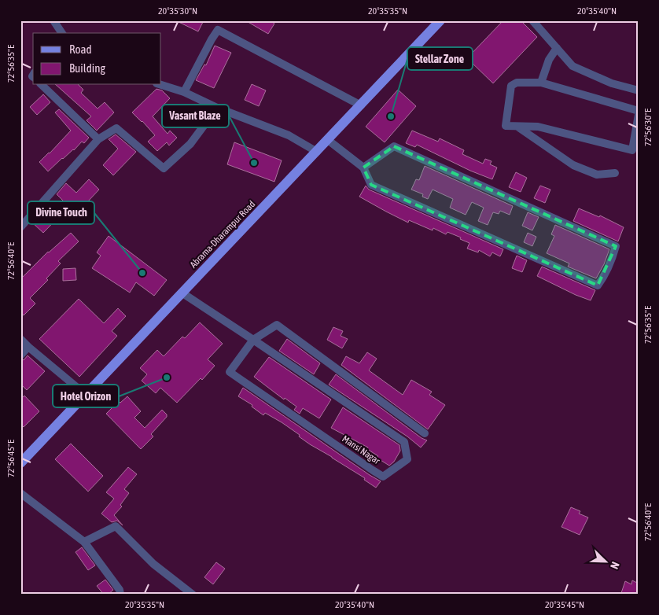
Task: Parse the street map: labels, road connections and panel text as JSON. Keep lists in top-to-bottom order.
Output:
{
  "streets": {
    "main road": ["Abrama-Dharampur Road"],
    "street": ["Mansi Nagar"]
  },
  "crossings": [
    ["Abrama-Dharampur Road", "Mansi Nagar"]
  ],
  "places": [
    "Stellar Zone",
    "Vasant Blaze",
    "Divine Touch",
    "Hotel Orizon"
  ],
  "legend": ["Road", "Building"],
  "north": "bottom right",
  "coordinates": [
    "20°35'30\"N",
    "20°35'35\"N",
    "20°35'40\"N",
    "72°56'35\"E",
    "72°56'30\"E",
    "72°56'40\"E",
    "72°56'45\"E",
    "20°35'45\"N"
  ]
}
